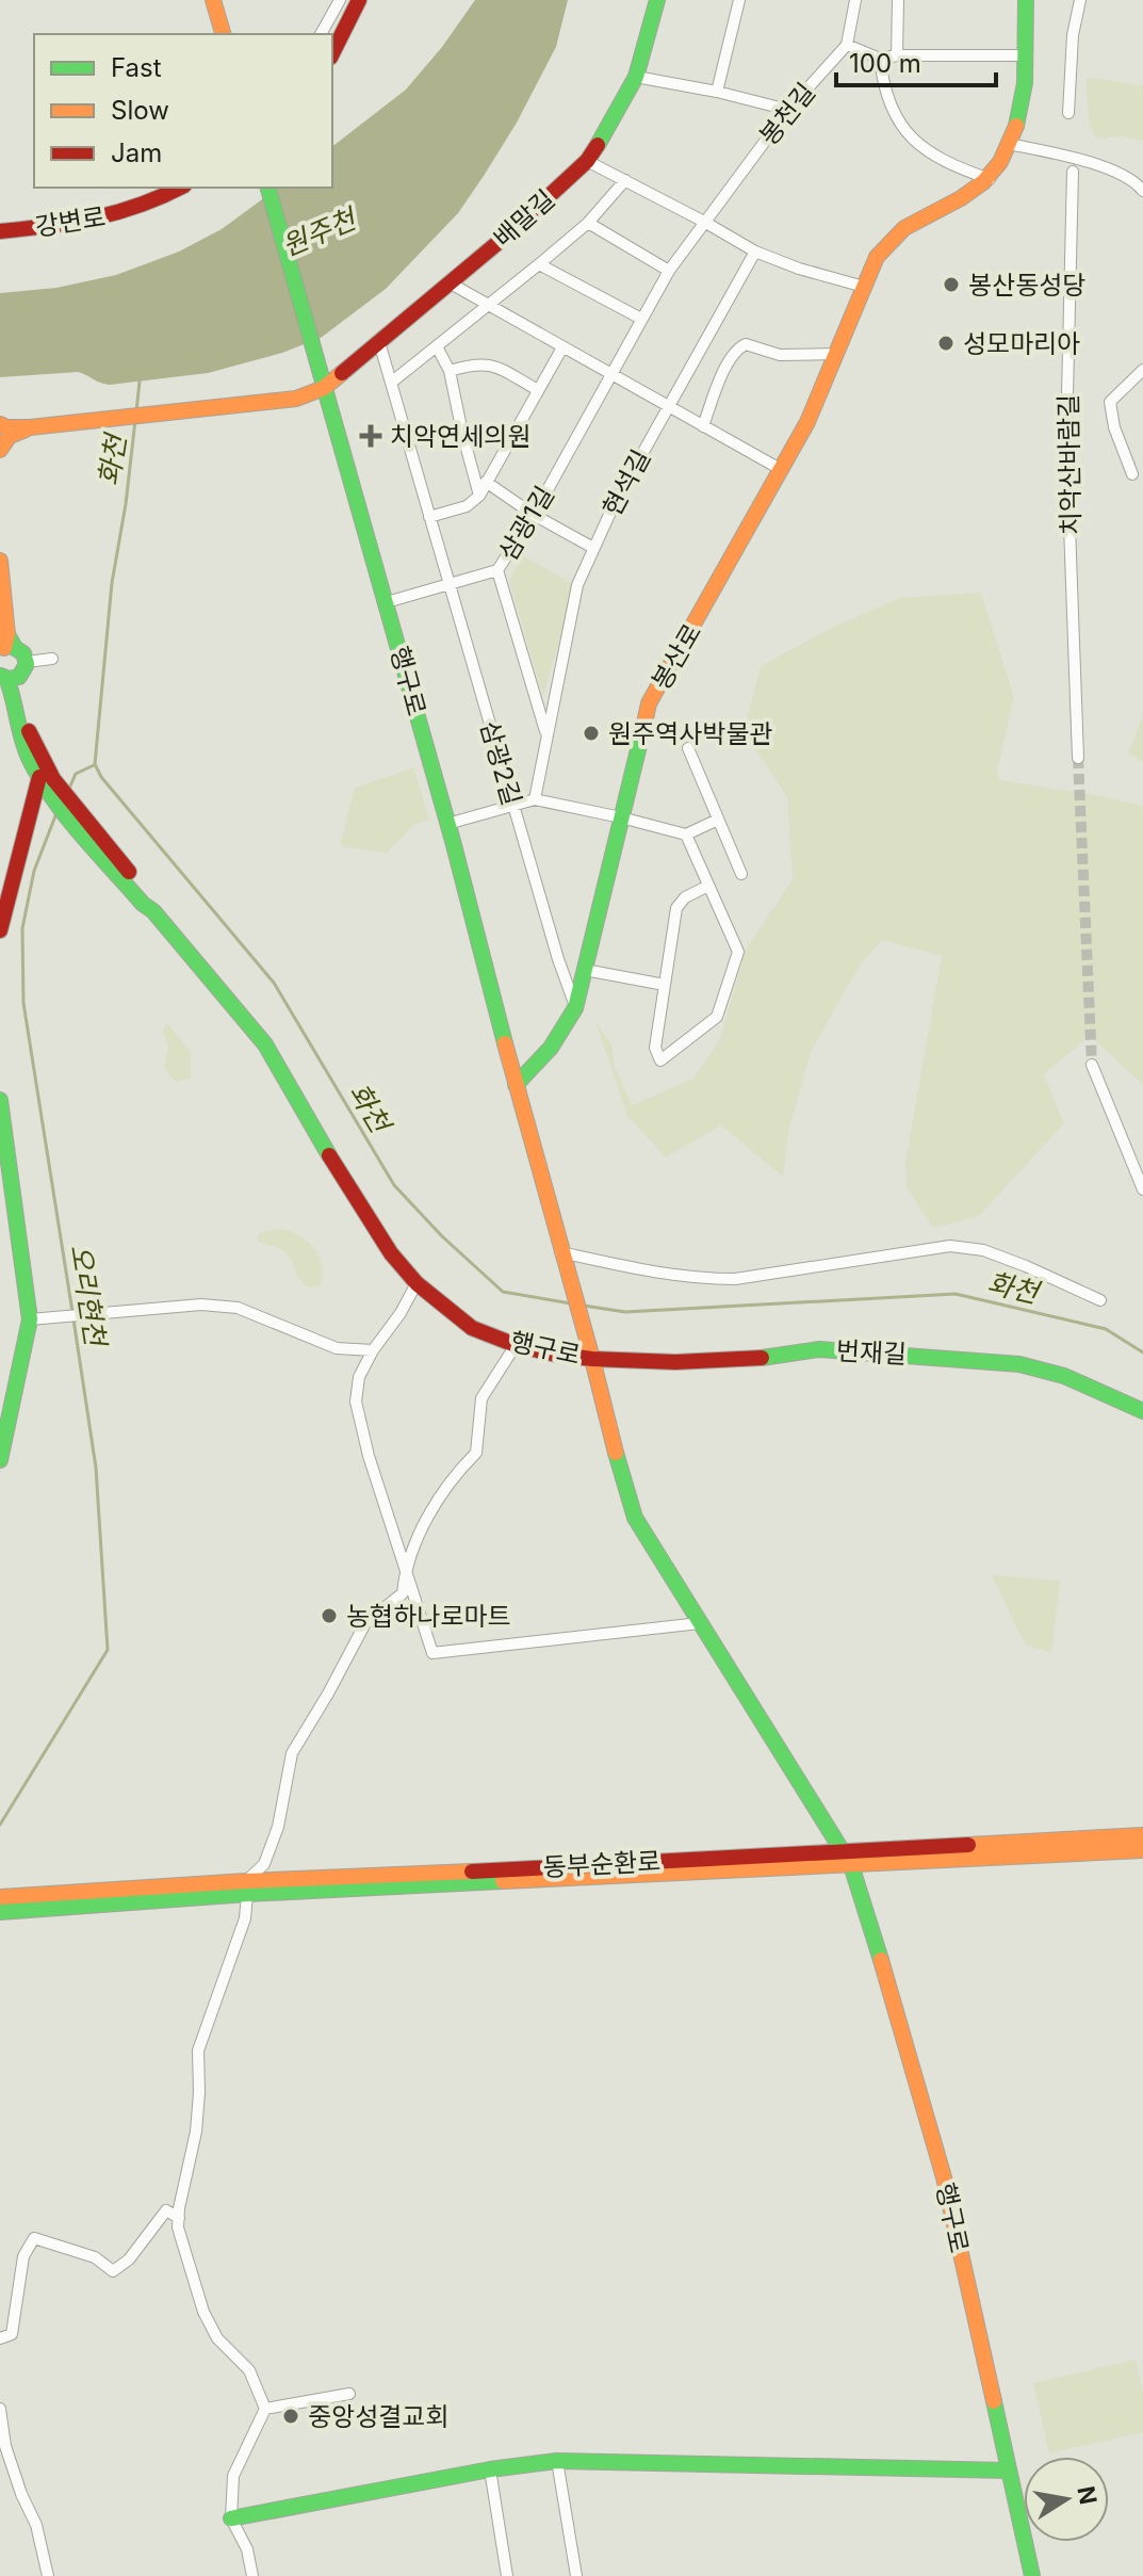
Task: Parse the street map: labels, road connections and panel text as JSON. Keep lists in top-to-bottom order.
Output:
{
  "streets": {
    "street": [
      "봉천길",
      "배말길",
      "강변로",
      "치악산바람길",
      "현석길",
      "삼광1길",
      "봉산로",
      "행구로",
      "삼광2길",
      "번재길",
      "동부순환로"
    ]
  },
  "crossings": [
    ["봉천길", "삼광1길"],
    ["배말길", "행구로"],
    ["배말길", "삼광2길"],
    ["현석길", "삼광1길"],
    ["삼광1길", "행구로"],
    ["삼광1길", "삼광2길"],
    ["봉산로", "행구로"],
    ["봉산로", "삼광2길"],
    ["행구로", "번재길"],
    ["행구로", "동부순환로"]
  ],
  "water": ["원주천", "화천", "오리현천"],
  "places": {
    "other": [
      "봉산동성당",
      "성모마리아",
      "원주역사박물관",
      "농협하나로마트",
      "중앙성결교회"
    ],
    "health": ["치악연세의원"]
  },
  "legend": ["Fast", "Slow", "Jam"],
  "scale_bar": "100 m",
  "north": "right"
}
